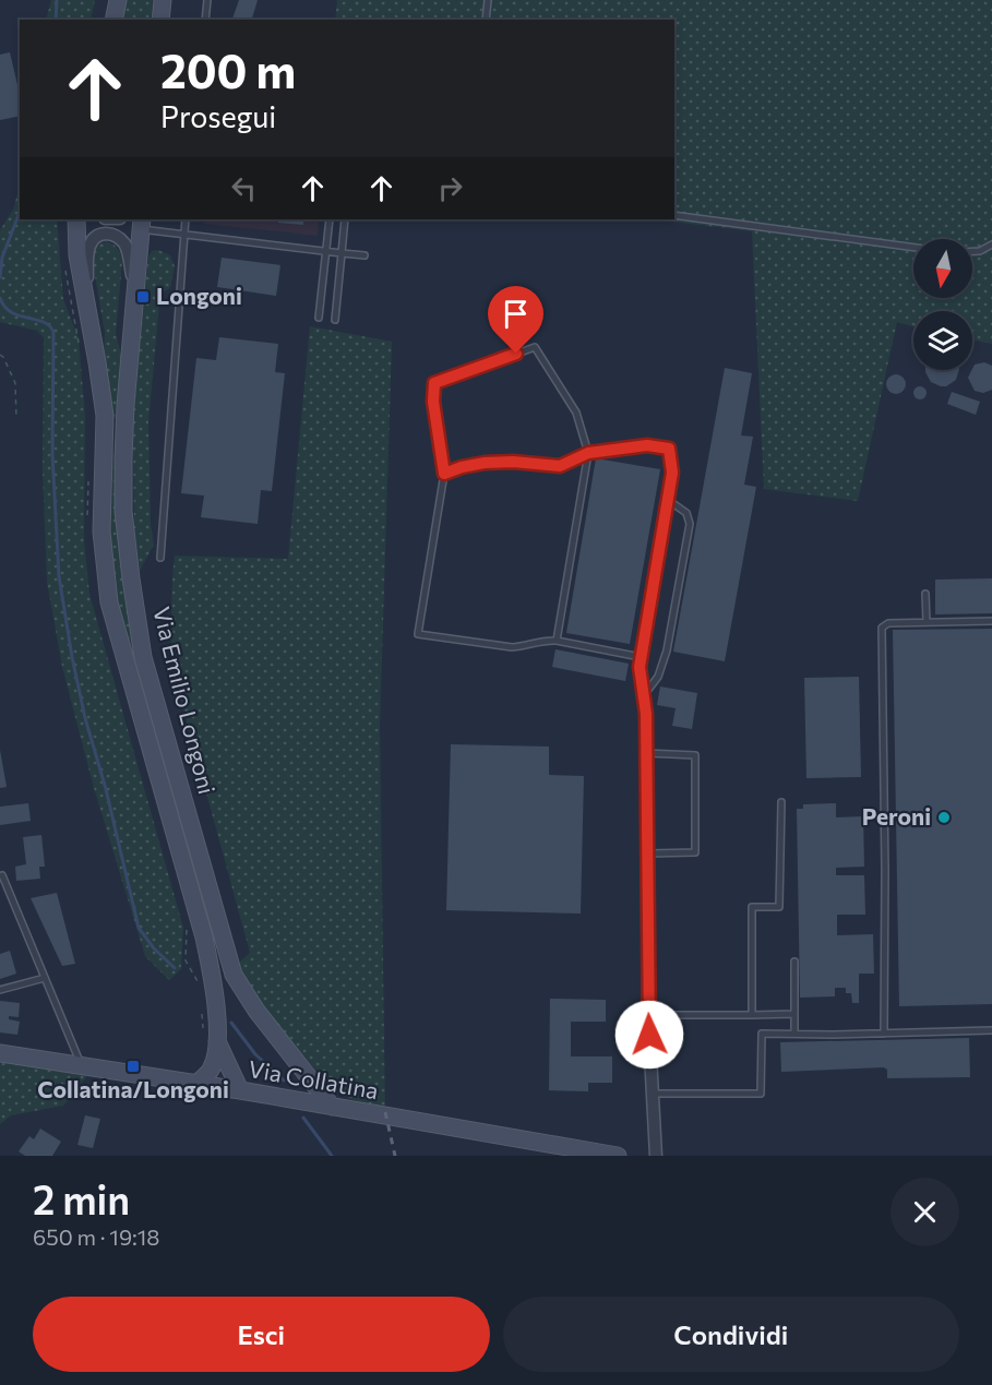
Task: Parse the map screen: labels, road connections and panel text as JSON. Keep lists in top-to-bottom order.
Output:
{
  "streets": {
    "street": ["Via Emilio Longoni", "Via Collatina"]
  },
  "crossings": [
    ["Via Emilio Longoni", "Via Collatina"]
  ],
  "places": {
    "transit": ["Longoni", "Collatina/Longoni"],
    "other": ["Peroni"]
  },
  "north": "bottom",
  "page": {
    "turn": ["200 m", "Prosegui"],
    "heading": ["2 min", "650 m · 19:18"],
    "buttons": ["Esci", "Condividi"]
  }
}
